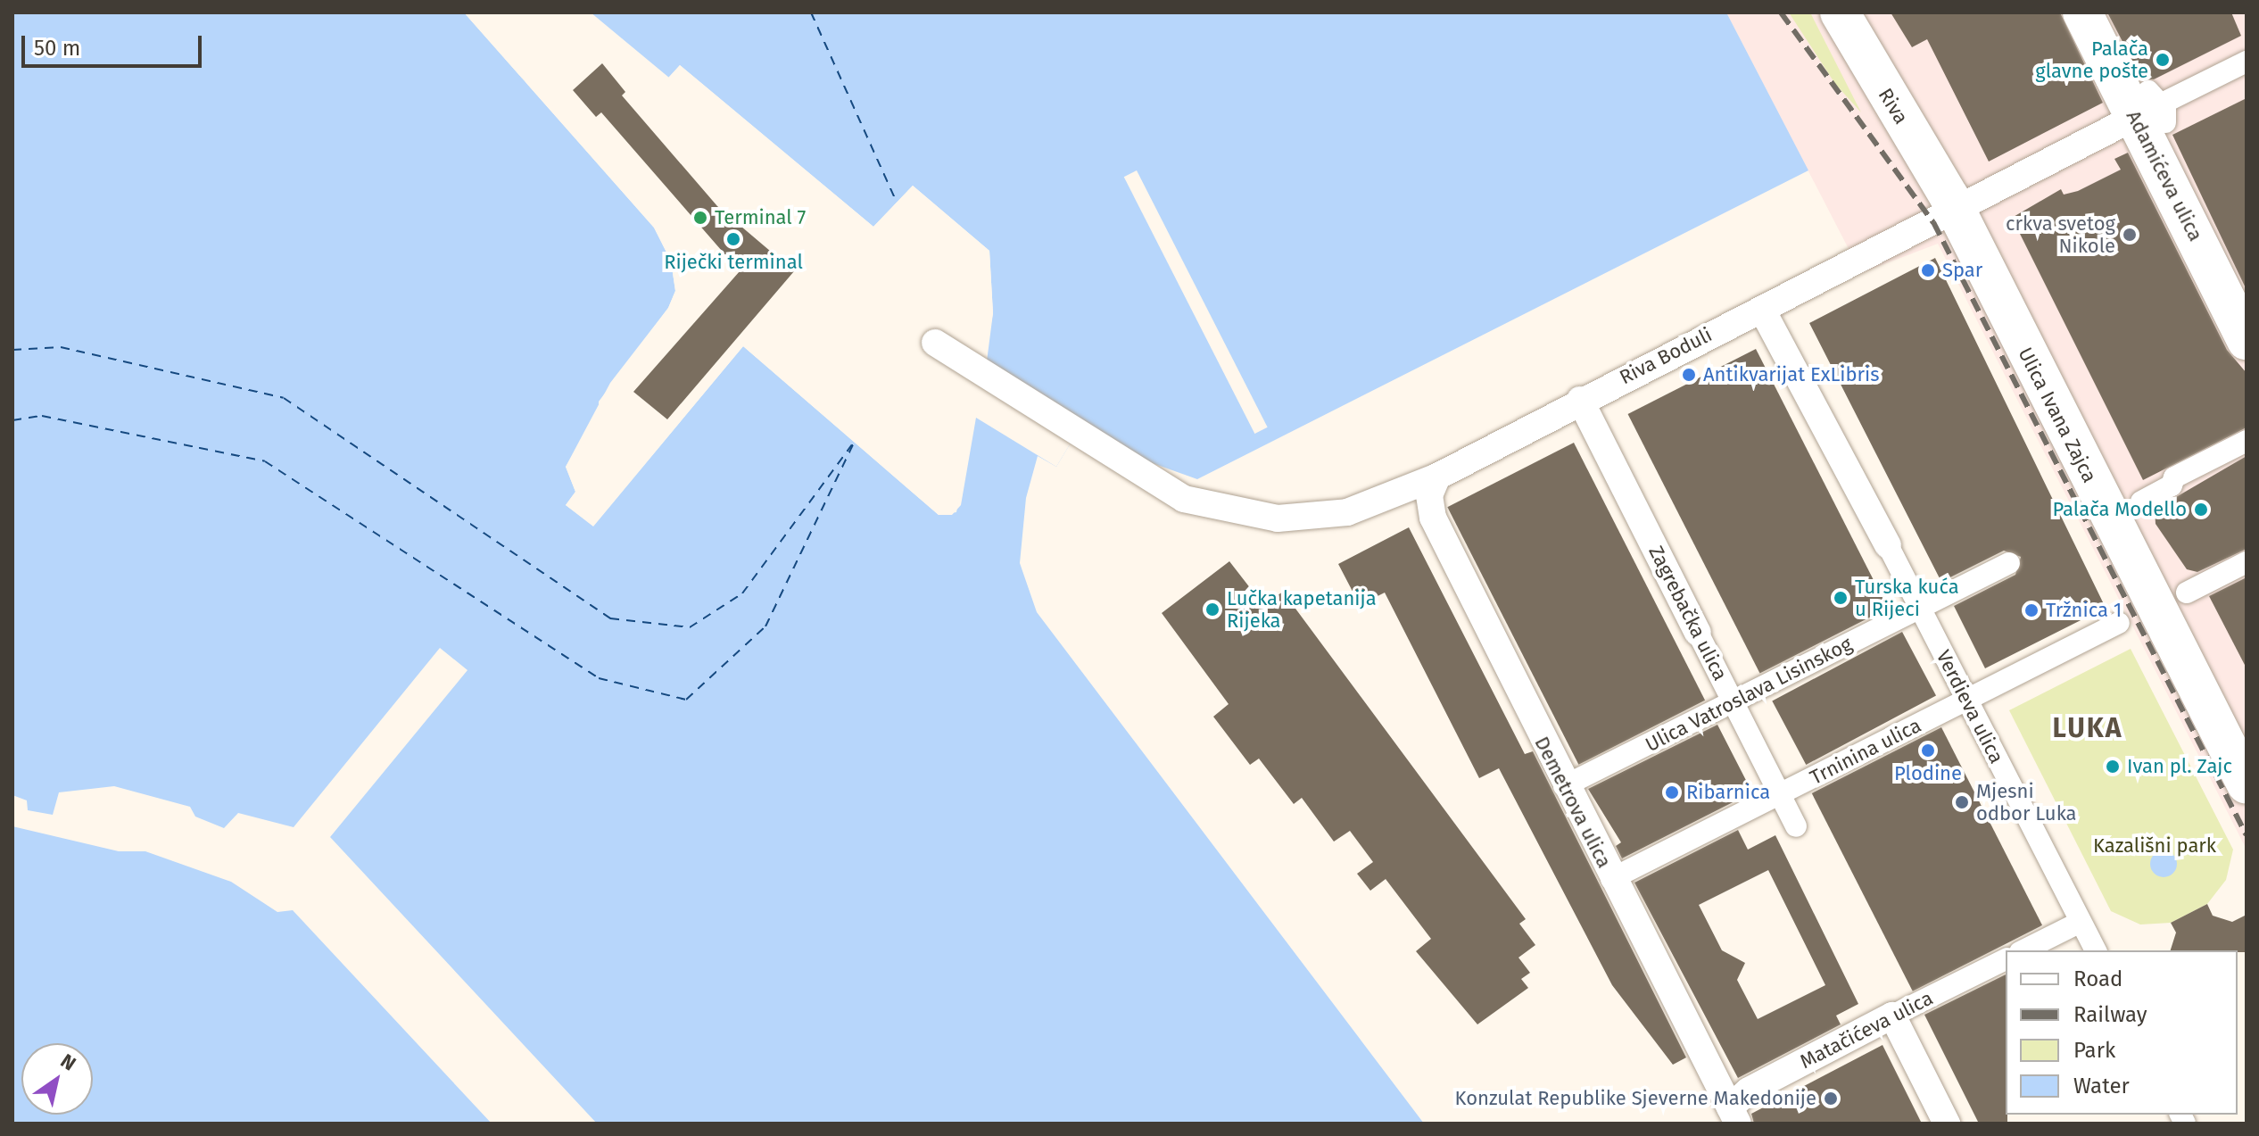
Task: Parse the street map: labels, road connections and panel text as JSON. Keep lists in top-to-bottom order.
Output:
{
  "streets": {
    "main road": ["Riva", "Adamićeva ulica", "Ulica Ivana Zajca"],
    "street": [
      "Riva Boduli",
      "Zagrebačka ulica",
      "Ulica Vatroslava Lisinskog",
      "Verdieva ulica",
      "Trninina ulica",
      "Demetrova ulica",
      "Matačićeva ulica"
    ]
  },
  "crossings": [
    ["Riva", "Riva Boduli"],
    ["Riva", "Ulica Ivana Zajca"],
    ["Adamićeva ulica", "Riva Boduli"],
    ["Riva Boduli", "Ulica Ivana Zajca"],
    ["Riva Boduli", "Zagrebačka ulica"],
    ["Riva Boduli", "Verdieva ulica"],
    ["Riva Boduli", "Demetrova ulica"],
    ["Zagrebačka ulica", "Ulica Vatroslava Lisinskog"],
    ["Zagrebačka ulica", "Trninina ulica"],
    ["Ulica Vatroslava Lisinskog", "Verdieva ulica"],
    ["Ulica Vatroslava Lisinskog", "Demetrova ulica"],
    ["Verdieva ulica", "Trninina ulica"],
    ["Trninina ulica", "Demetrova ulica"],
    ["Demetrova ulica", "Matačićeva ulica"]
  ],
  "districts": ["LUKA"],
  "parks": ["Kazališni park"],
  "places": [
    "Palača glavne pošte",
    "Terminal 7",
    "crkva svetog Nikole",
    "Riječki terminal",
    "Spar",
    "Antikvarijat ExLibris",
    "Palača Modello",
    "Turska kuća u Rijeci",
    "Lučka kapetanija Rijeka",
    "Tržnica 1",
    "Plodine",
    "Ivan pl. Zajc",
    "Ribarnica",
    "Mjesni odbor Luka",
    "Konzulat Republike Sjeverne Makedonije"
  ],
  "legend": [
    "Road",
    "Railway",
    "Park",
    "Water"
  ],
  "scale_bar": "50 m",
  "north": "top right"
}
